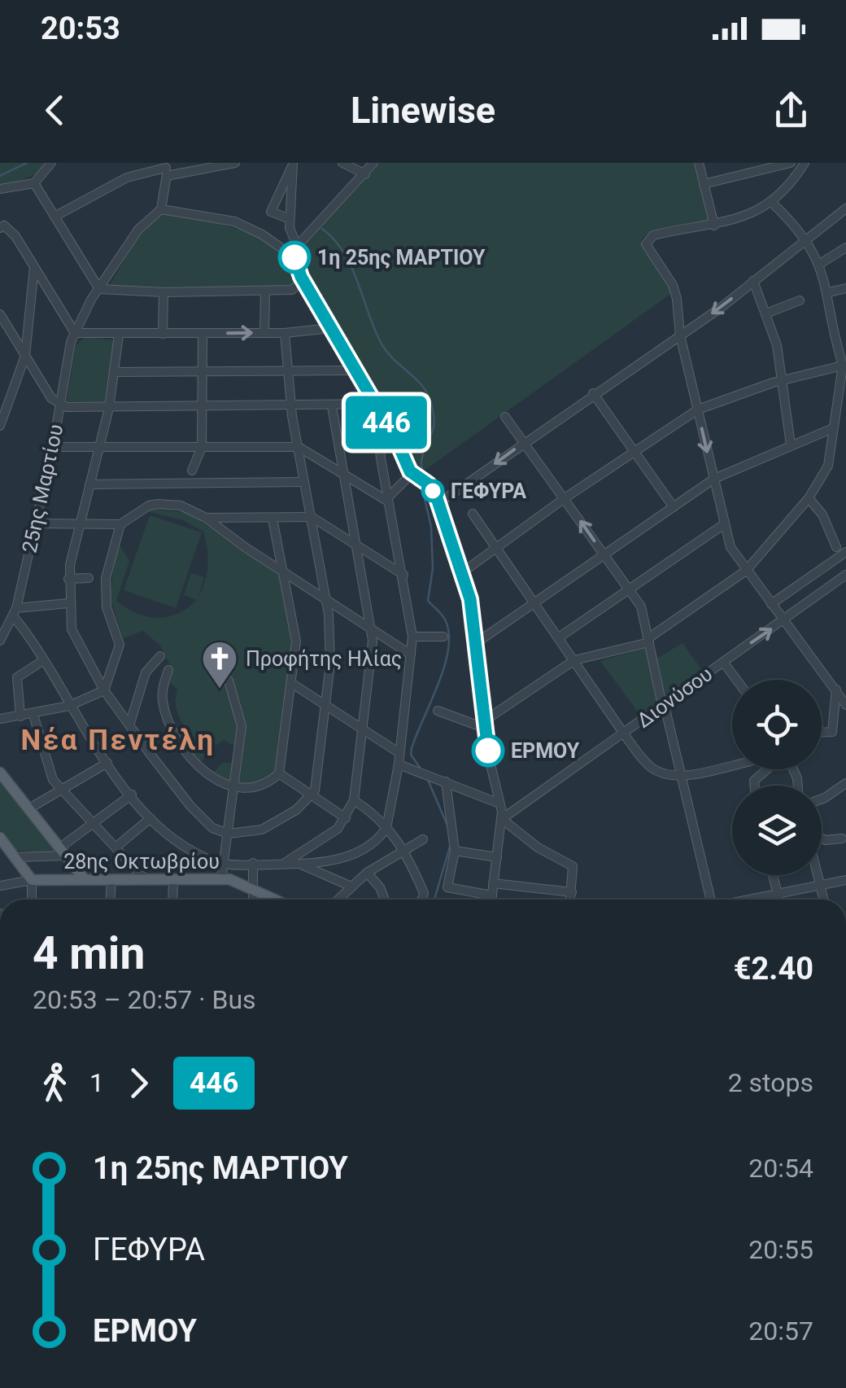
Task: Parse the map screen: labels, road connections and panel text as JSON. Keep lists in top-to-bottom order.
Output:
{
  "streets": {
    "main road": ["28ης Οκτωβρίου"],
    "street": ["25ης Μαρτίου", "Διονύσου"]
  },
  "districts": ["Νέα Πεντέλη"],
  "places": {
    "other": ["1η 25ης ΜΑΡΤΙΟΥ", "ΓΕΦΥΡΑ", "ΕΡΜΟΥ"],
    "church": ["Προφήτης Ηλίας"]
  },
  "lines": ["bus line 446"],
  "page": {
    "status": "20:53",
    "header": "Linewise",
    "on_map": "446",
    "heading": ["4 min", "20:53 – 20:57 · Bus", "€2.40"],
    "legs": ["1", "446", "2 stops"],
    "list": [
      {
        "name": "1η 25ης ΜΑΡΤΙΟΥ",
        "value": "20:54"
      },
      {
        "name": "ΓΕΦΥΡΑ",
        "value": "20:55"
      },
      {
        "name": "ΕΡΜΟΥ",
        "value": "20:57"
      }
    ]
  }
}
